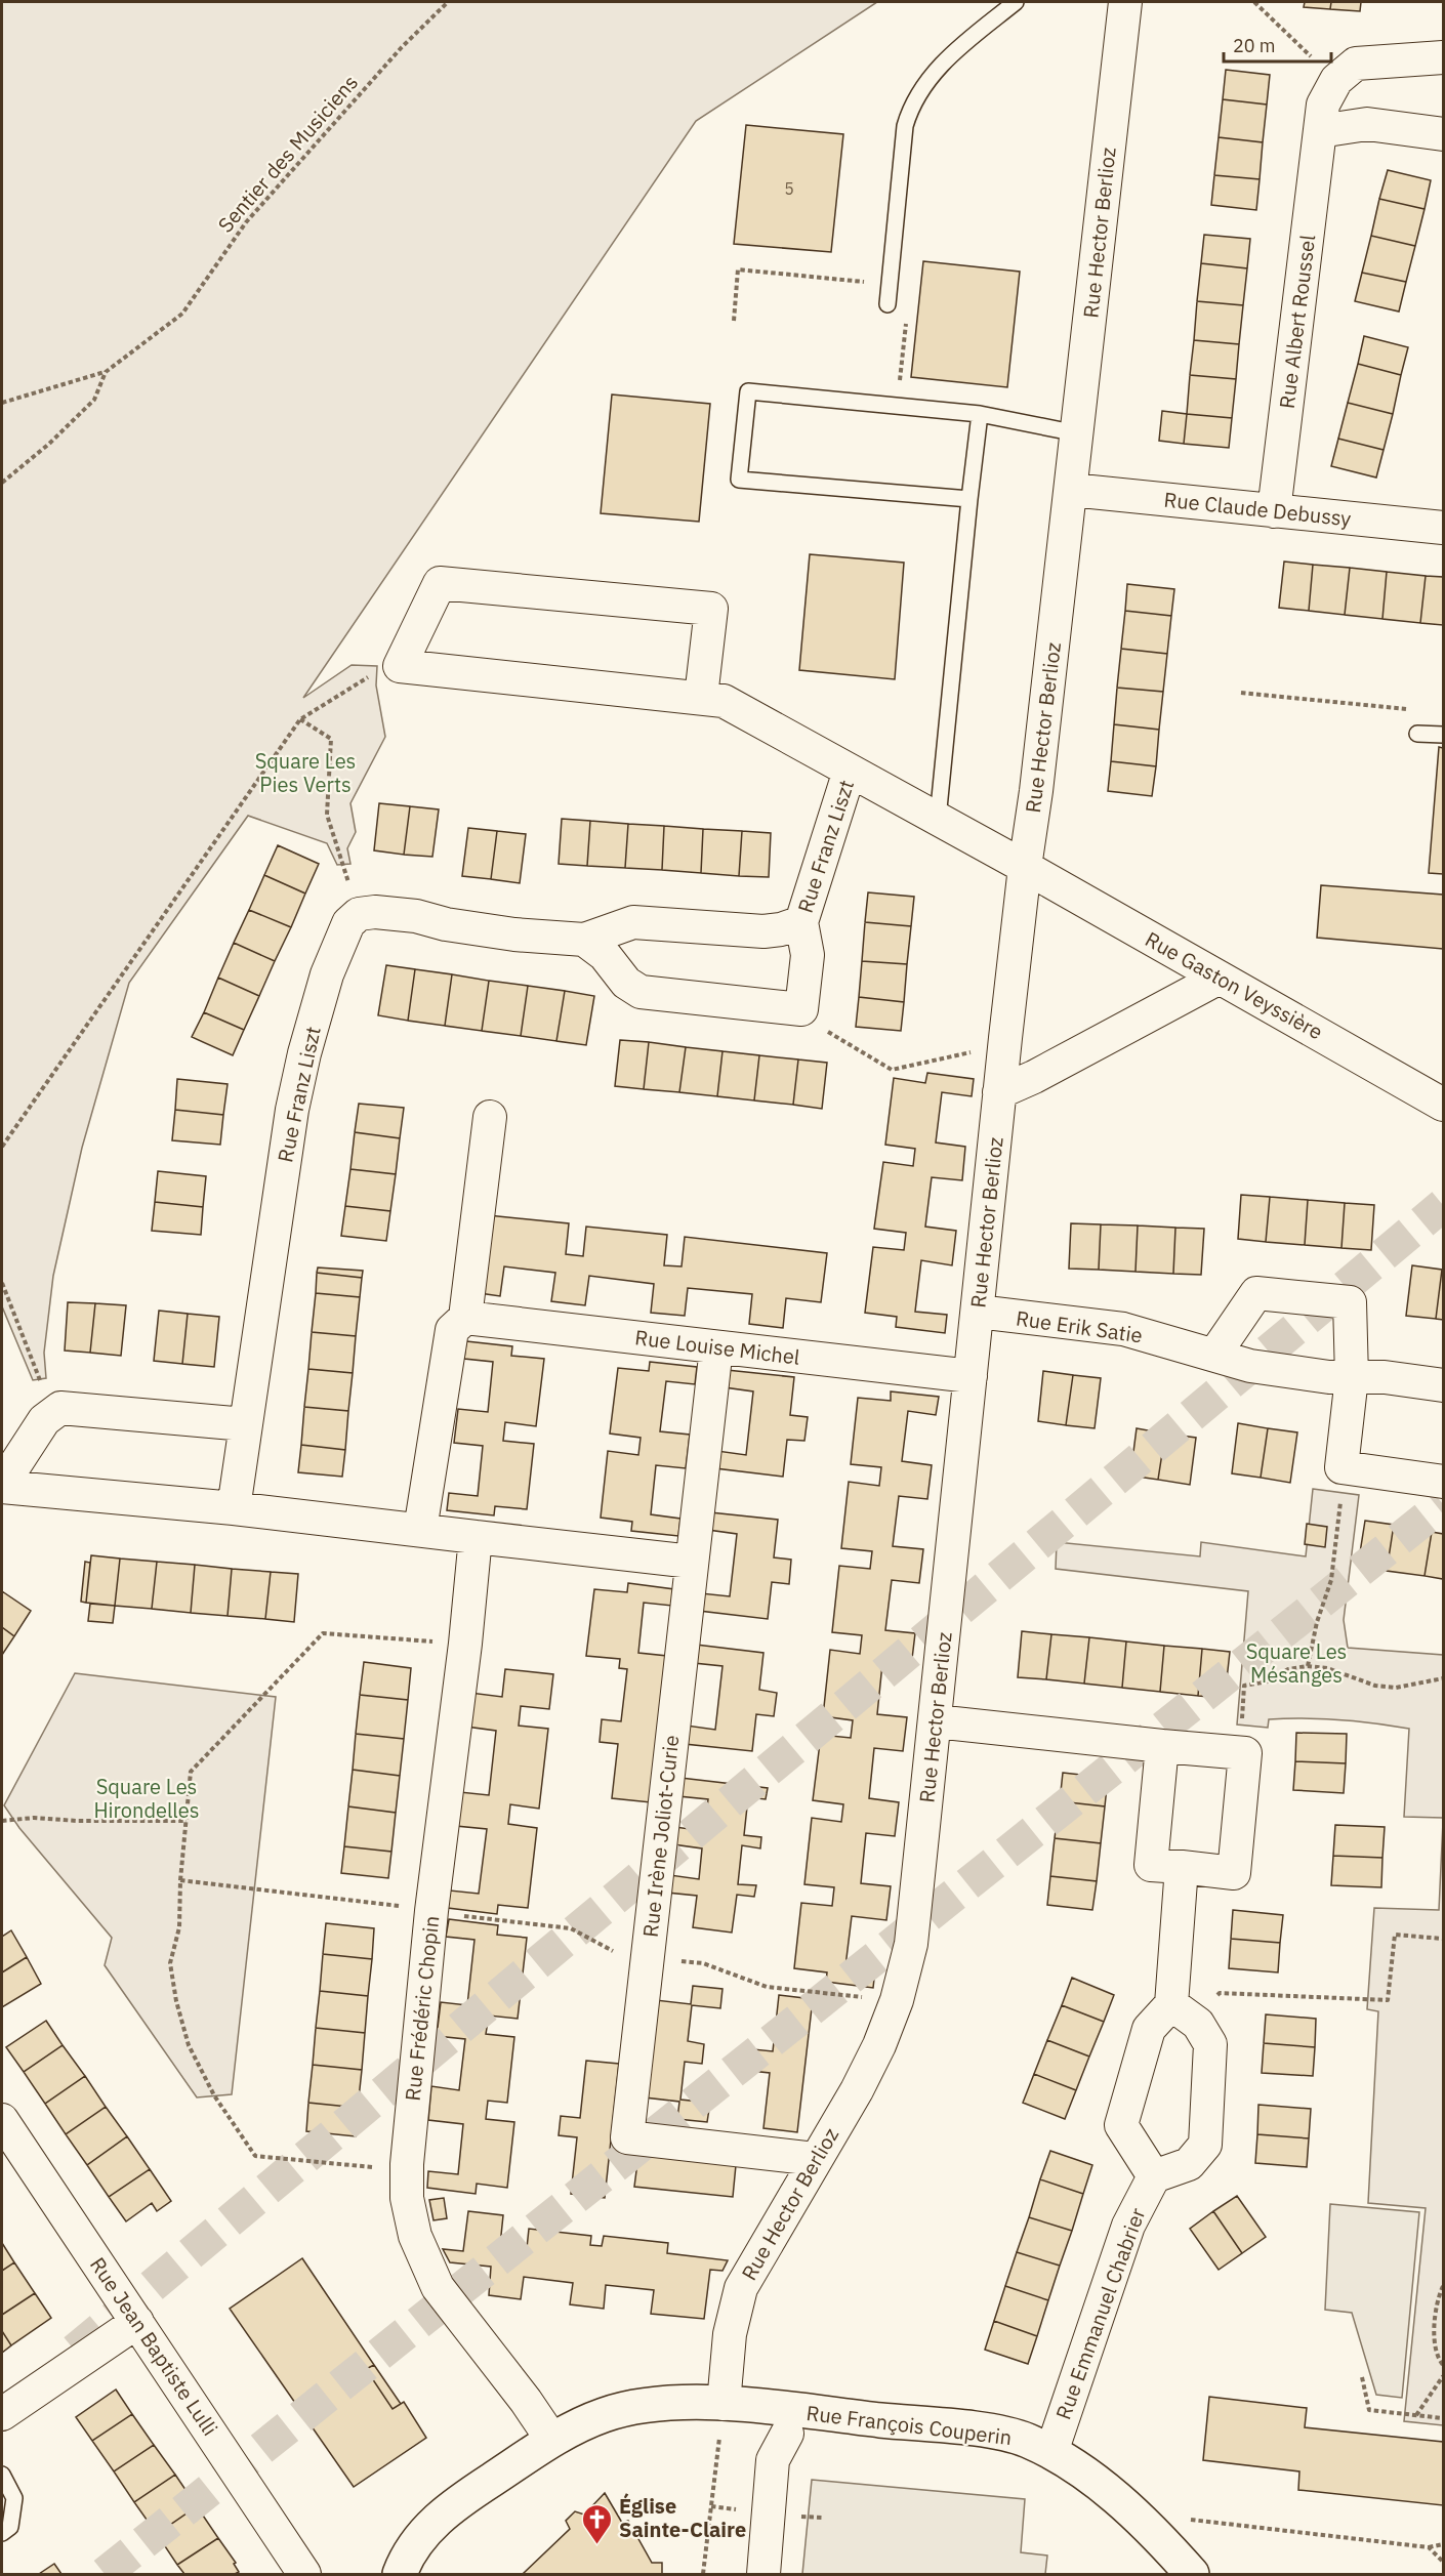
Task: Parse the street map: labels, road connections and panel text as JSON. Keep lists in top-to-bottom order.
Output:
{
  "streets": {
    "street": [
      "Rue Hector Berlioz",
      "Rue Albert Roussel",
      "Rue Claude Debussy",
      "Rue Franz Liszt",
      "Rue Gaston Veyssière",
      "Rue Erik Satie",
      "Rue Louise Michel",
      "Rue Irène Joliot-Curie",
      "Rue Frédéric Chopin",
      "Rue Emmanuel Chabrier",
      "Rue Jean Baptiste Lulli",
      "Rue François Couperin"
    ],
    "path": ["Sentier des Musiciens"]
  },
  "crossings": [
    ["Rue Hector Berlioz", "Rue Claude Debussy"],
    ["Rue Hector Berlioz", "Rue Gaston Veyssière"],
    ["Rue Hector Berlioz", "Rue Erik Satie"],
    ["Rue Hector Berlioz", "Rue Louise Michel"],
    ["Rue Hector Berlioz", "Rue Irène Joliot-Curie"],
    ["Rue Hector Berlioz", "Rue François Couperin"],
    ["Rue Albert Roussel", "Rue Claude Debussy"],
    ["Rue Franz Liszt", "Rue Gaston Veyssière"],
    ["Rue Louise Michel", "Rue Irène Joliot-Curie"],
    ["Rue Frédéric Chopin", "Rue François Couperin"],
    ["Rue Emmanuel Chabrier", "Rue François Couperin"]
  ],
  "parks": ["Square Les Pies Verts", "Square Les Mésanges", "Square Les Hirondelles"],
  "places": {
    "church": ["Église Sainte-Claire"]
  },
  "house_numbers": ["5"],
  "scale_bar": "20 m"
}
